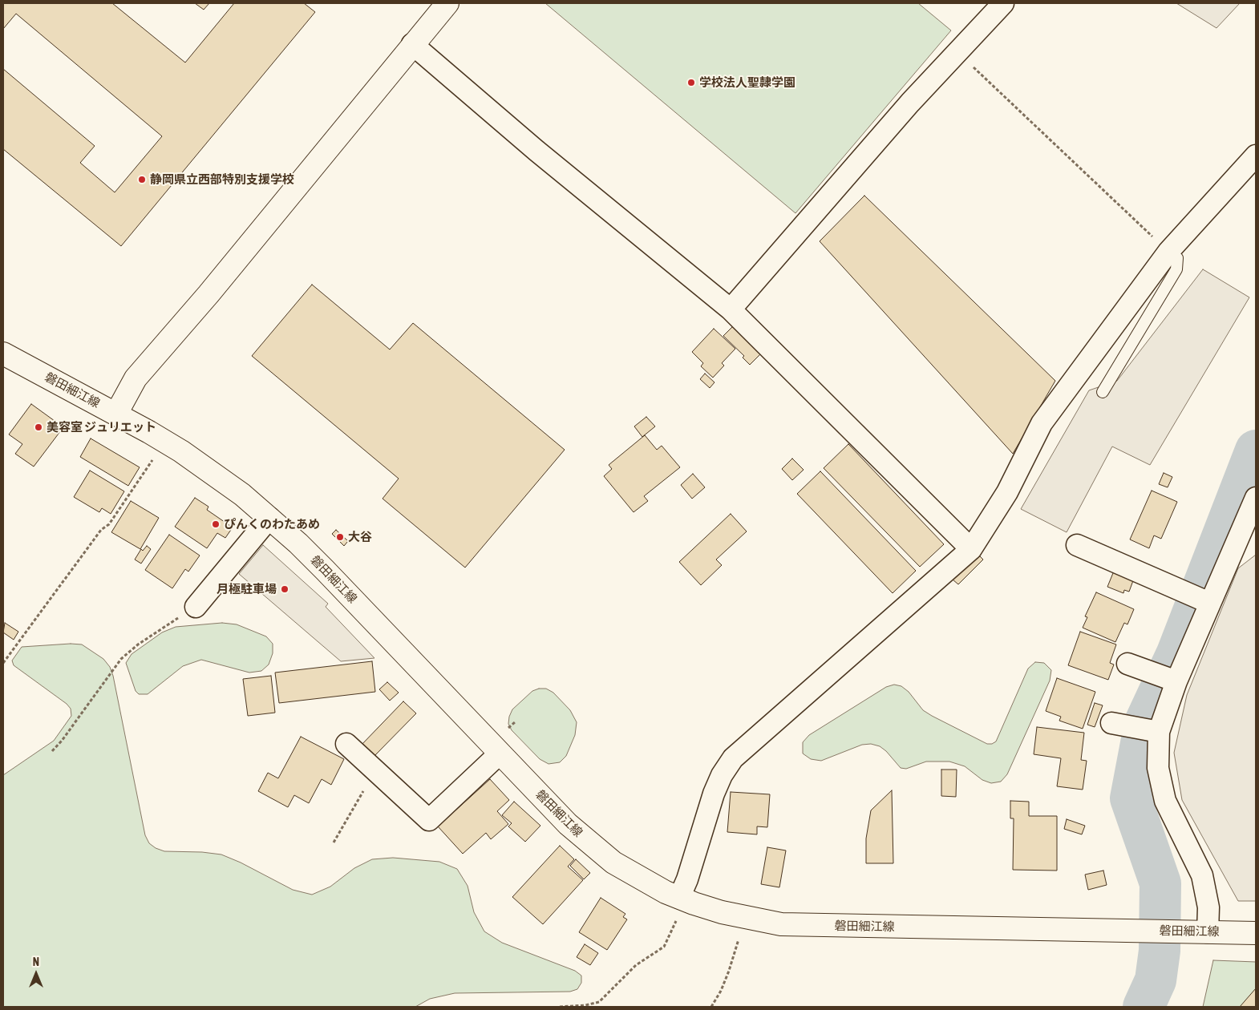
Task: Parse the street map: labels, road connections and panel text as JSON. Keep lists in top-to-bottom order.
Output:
{
  "streets": {
    "main road": ["磐田細江線"]
  },
  "places": [
    "学校法人聖隷学園",
    "静岡県立西部特別支援学校",
    "美容室 ジュリエット",
    "ぴんくのわたあめ",
    "大谷",
    "月極駐車場"
  ],
  "north": "top"
}
